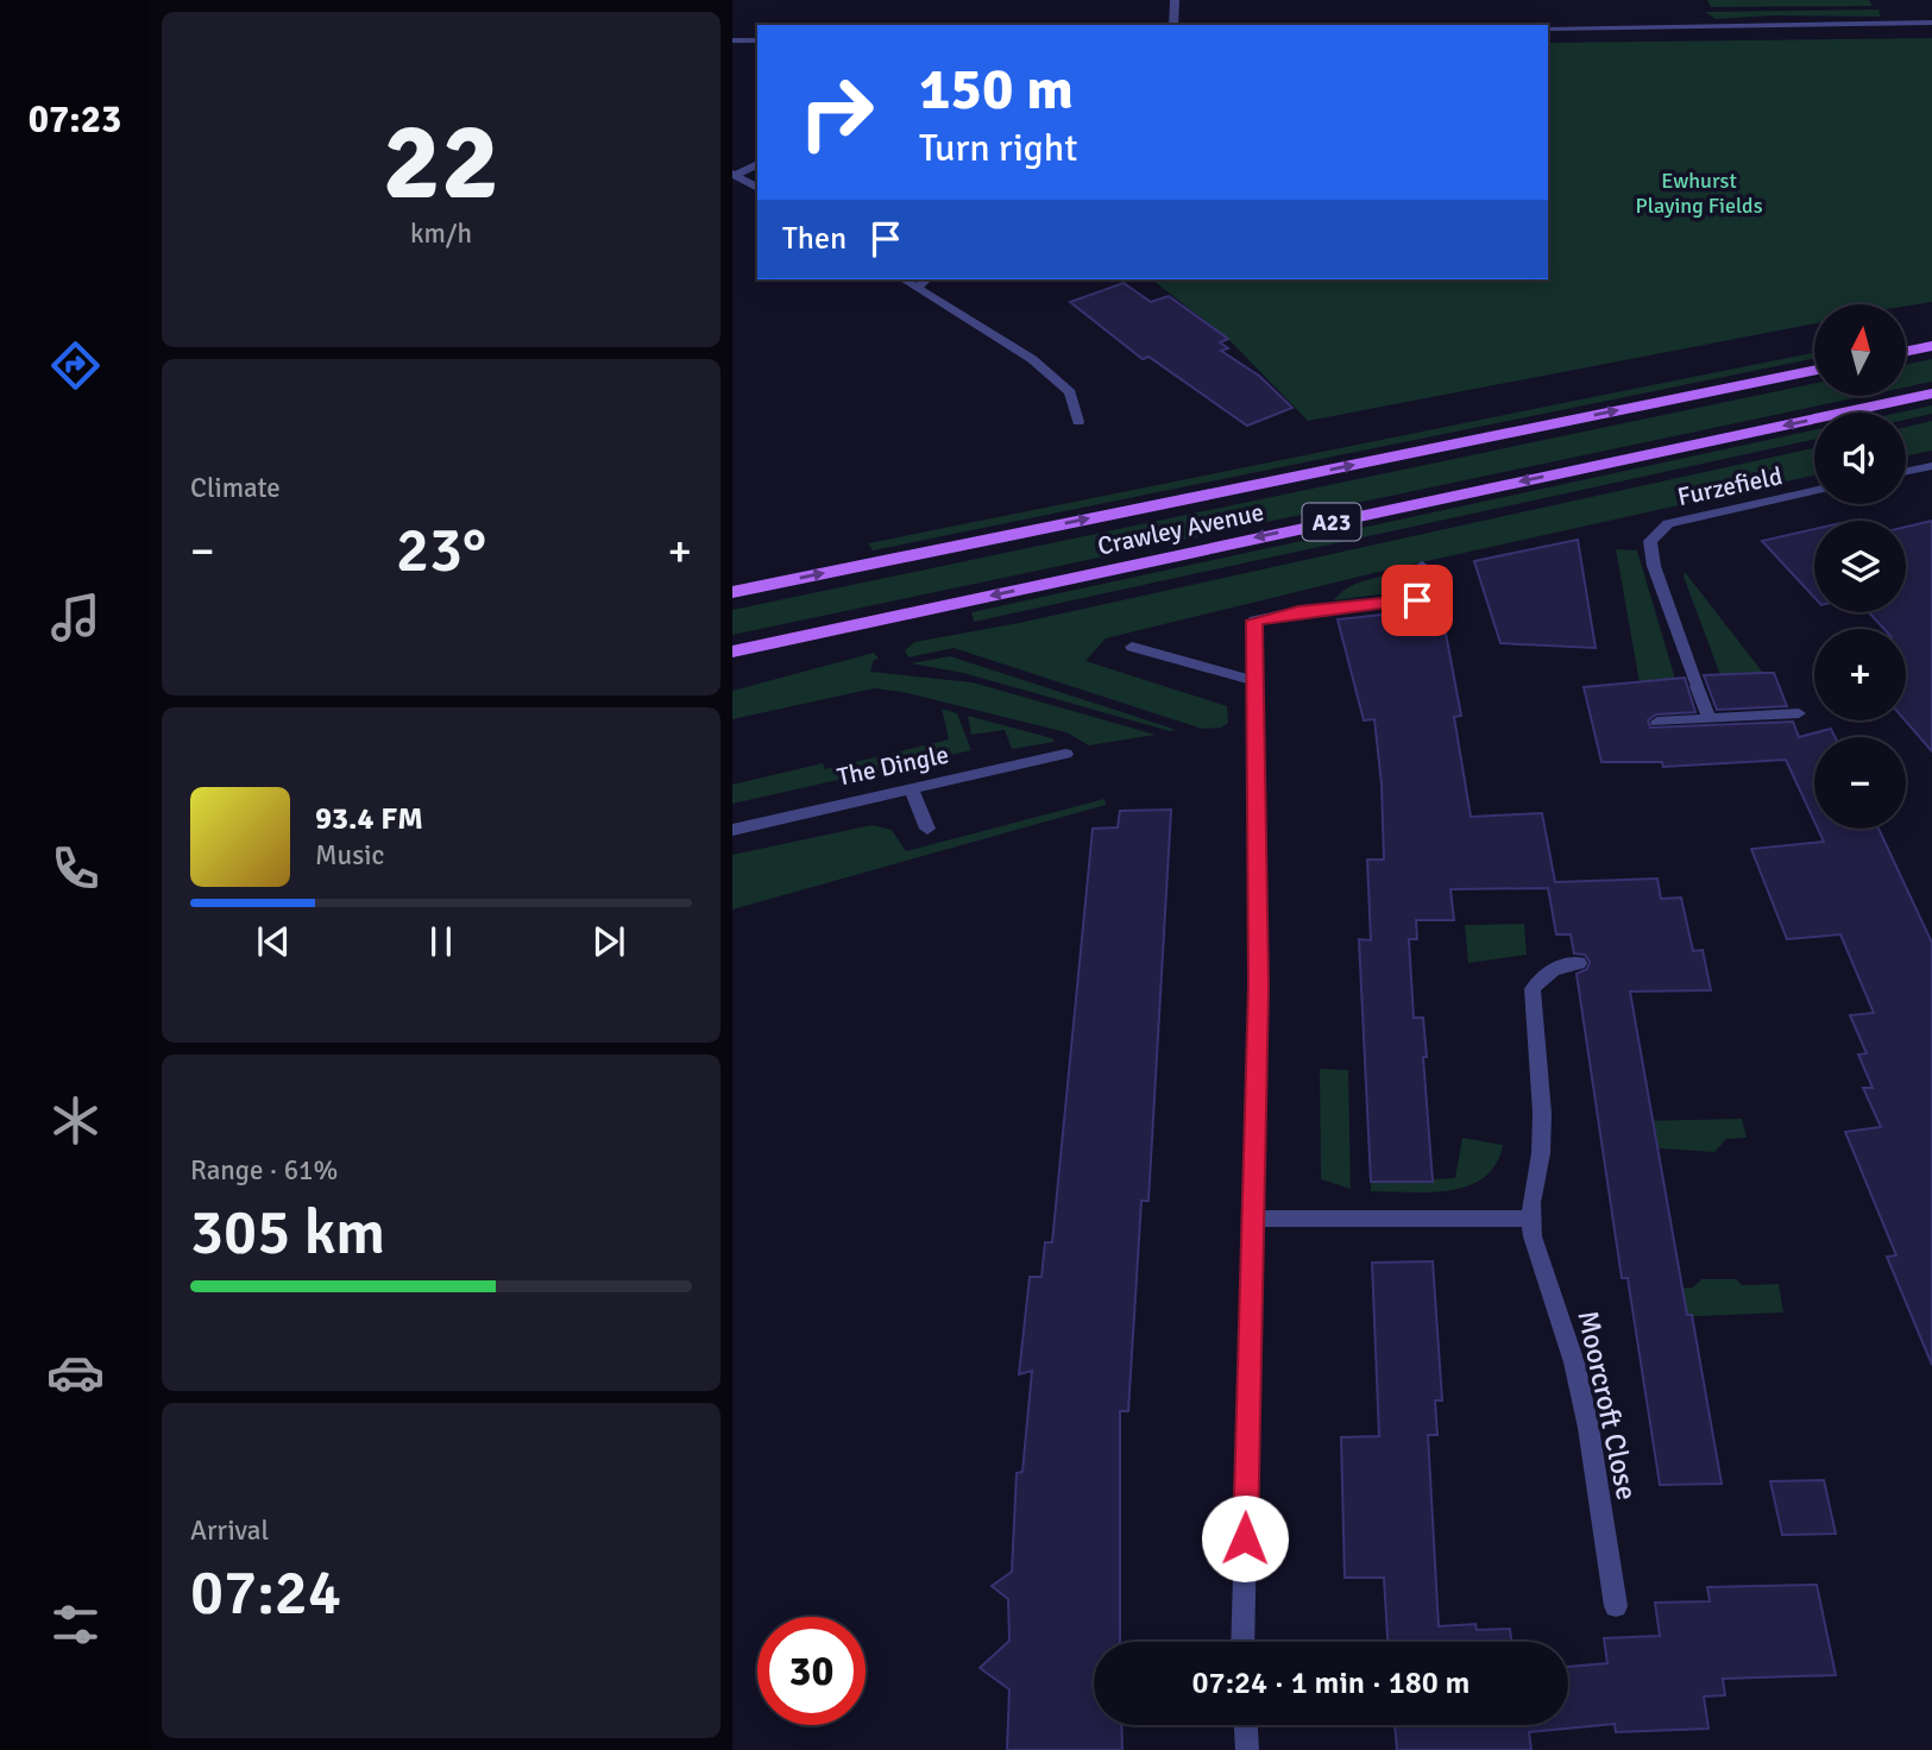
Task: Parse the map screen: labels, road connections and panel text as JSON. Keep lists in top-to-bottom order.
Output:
{
  "streets": {
    "main road": ["A23", "Crawley Avenue"],
    "street": ["Furzefield", "The Dingle", "Moorcroft Close"]
  },
  "parks": ["Ewhurst Playing Fields"],
  "north": "top",
  "page": {
    "tabs": "07:23",
    "tile": [
      ["22", "km/h"],
      "Climate",
      ["Range · 61%", "305 km"],
      ["Arrival", "07:24"]
    ],
    "turn": ["150 m", "Turn right"],
    "then": "Then",
    "map_buttons": ["+", "−"],
    "heat": ["−", "23°", "+"],
    "song": ["93.4 FM", "Music"],
    "limit": "30",
    "trip": "07:24 · 1 min · 180 m"
  }
}
